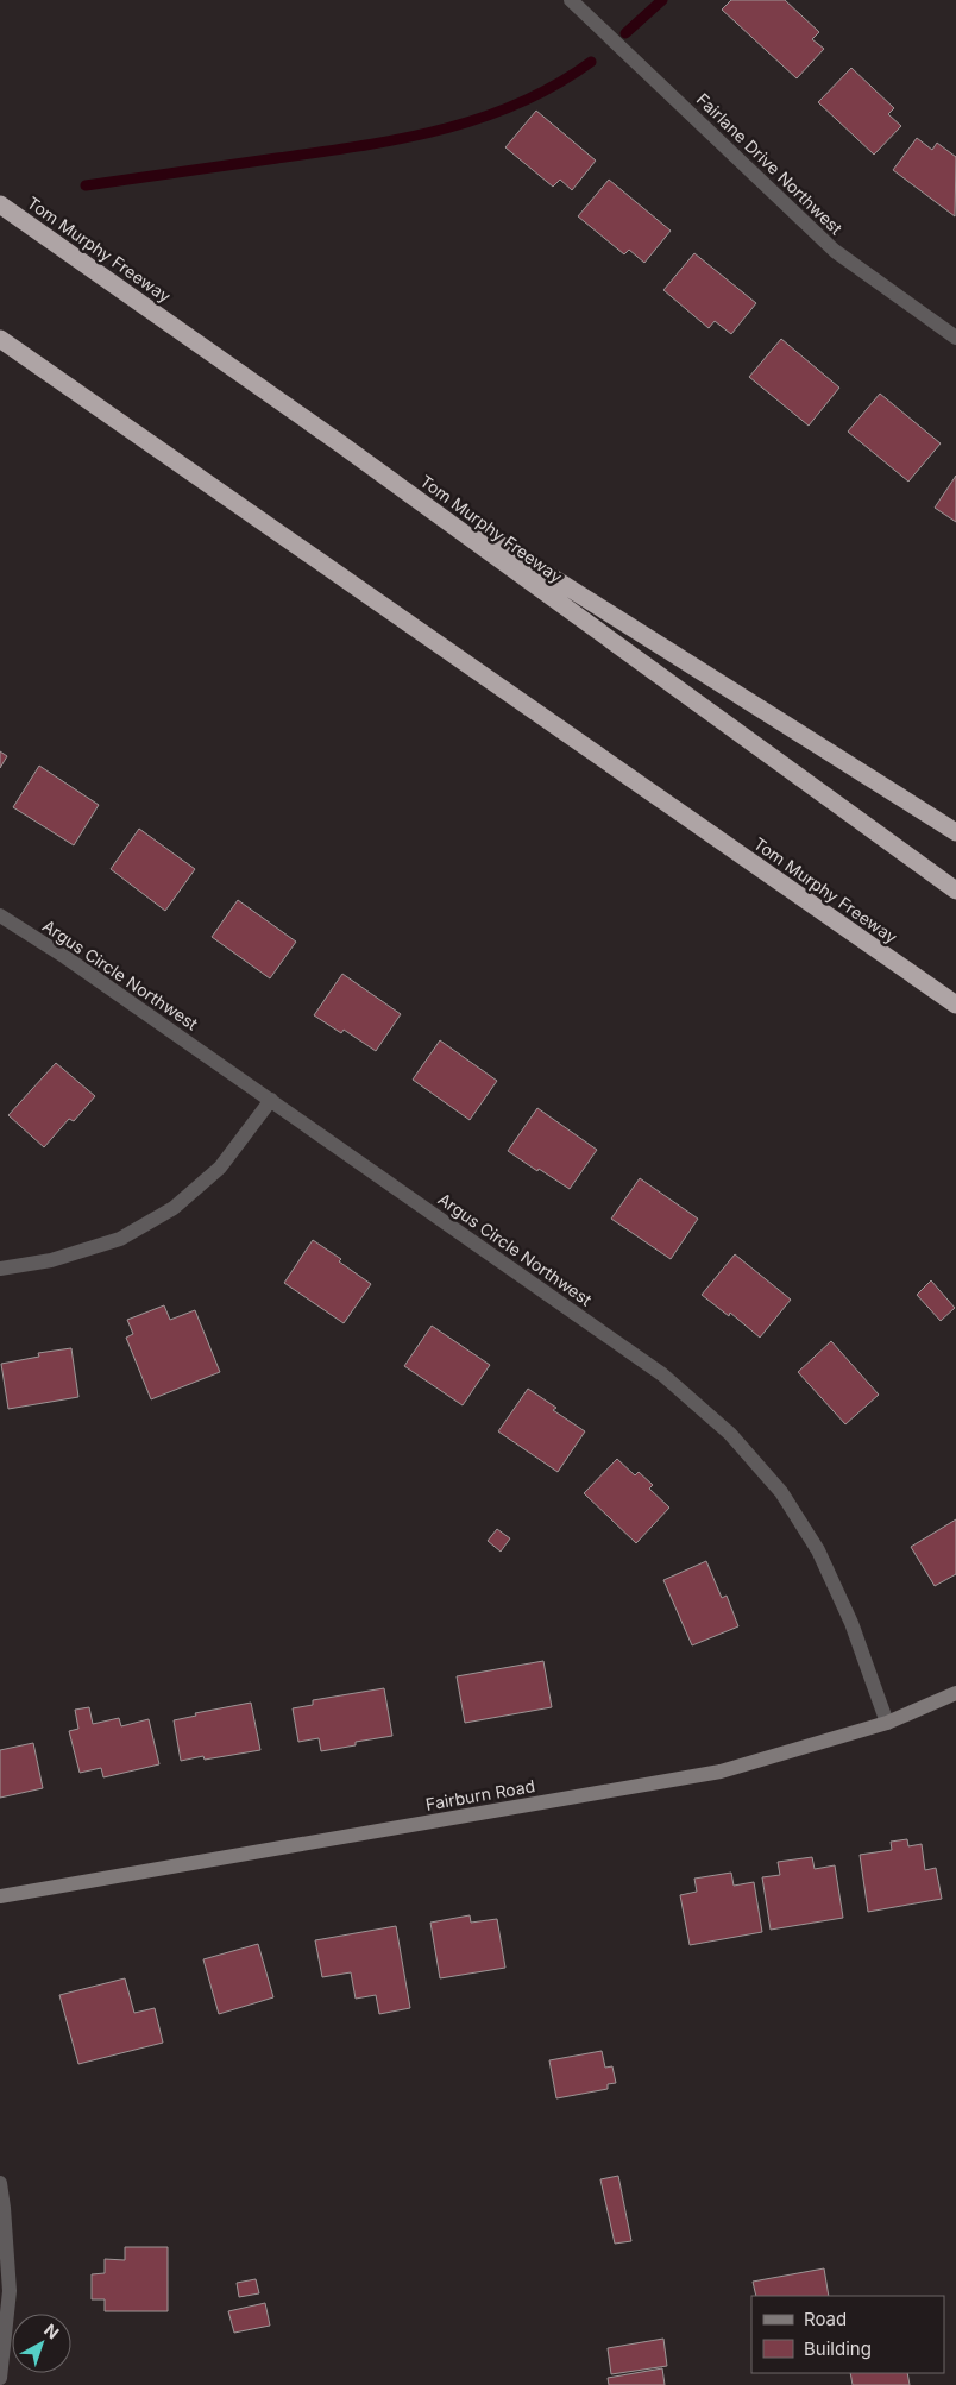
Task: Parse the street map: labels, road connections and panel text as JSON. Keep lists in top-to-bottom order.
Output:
{
  "streets": {
    "highway": ["Tom Murphy Freeway"],
    "street": ["Fairlane Drive Northwest", "Argus Circle Northwest", "Fairburn Road"]
  },
  "crossings": [
    ["Argus Circle Northwest", "Fairburn Road"]
  ],
  "legend": ["Road", "Building"],
  "north": "top right"
}
